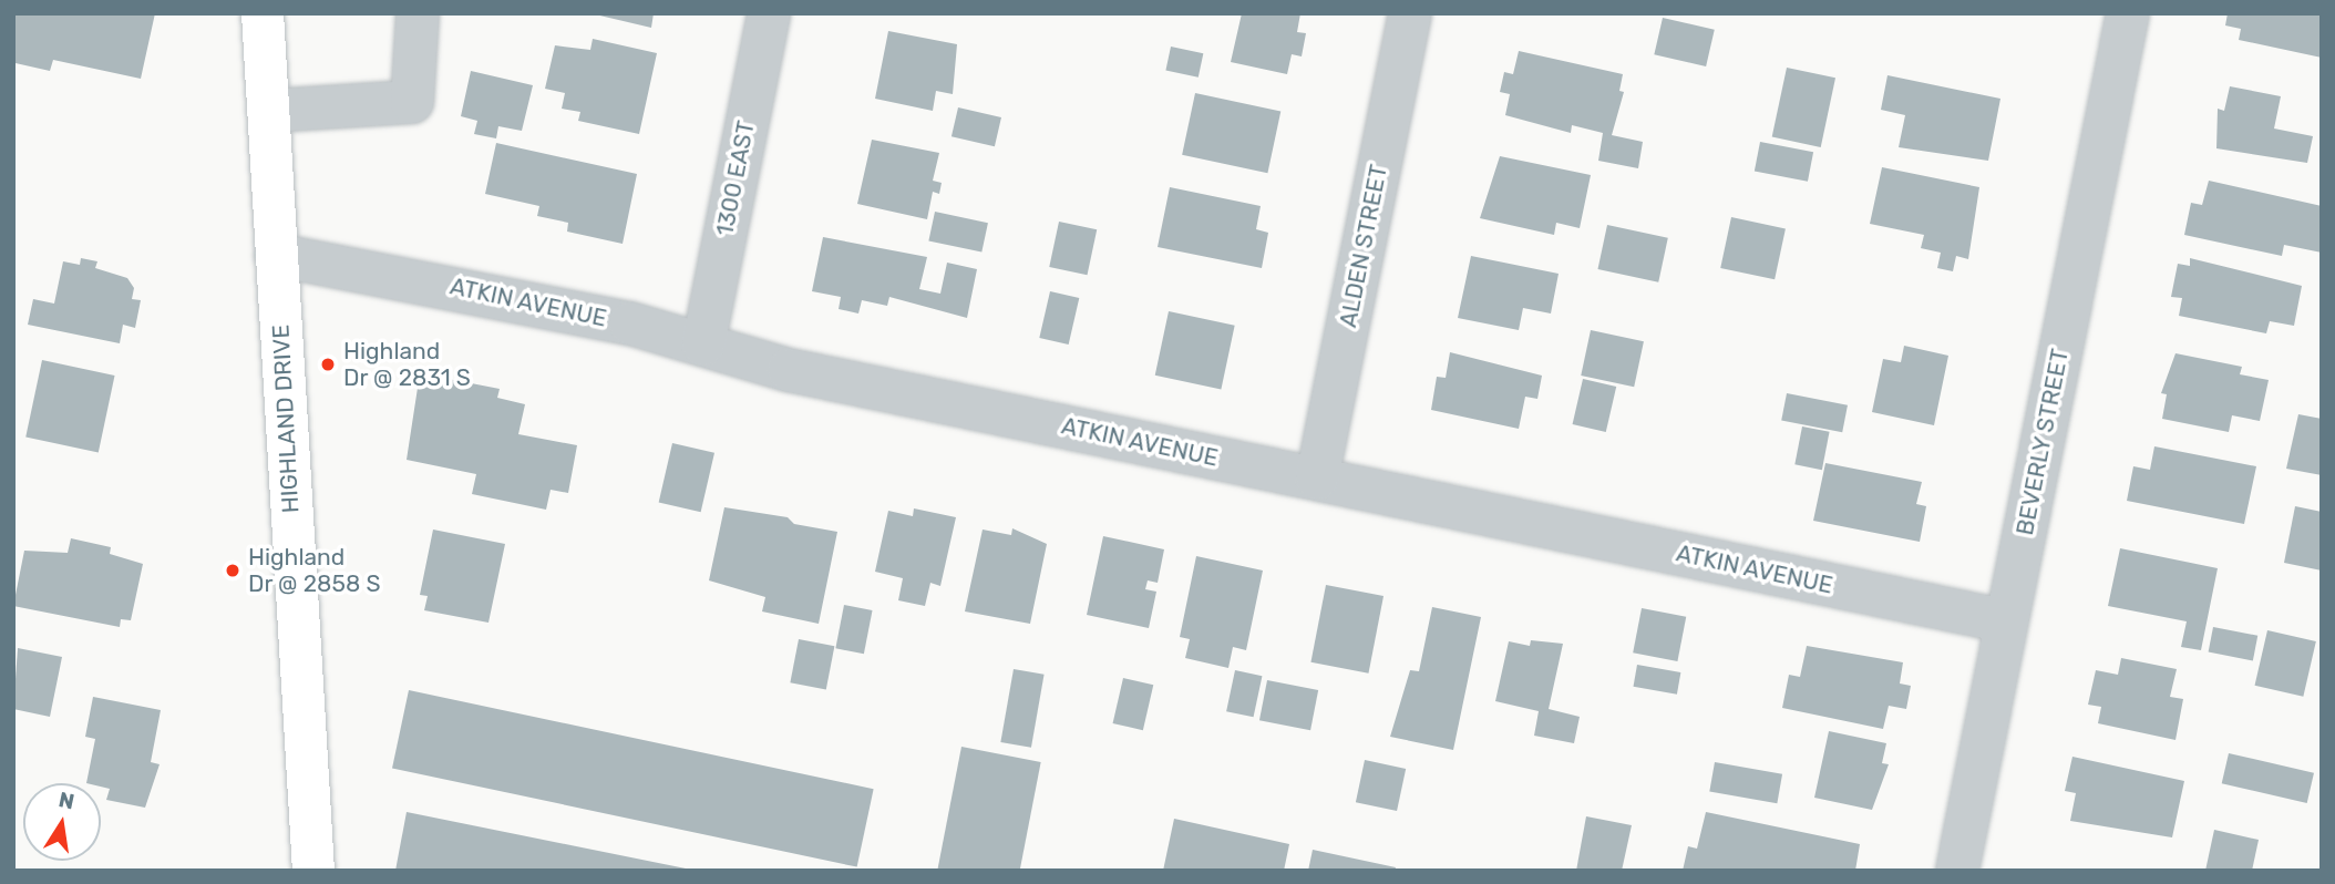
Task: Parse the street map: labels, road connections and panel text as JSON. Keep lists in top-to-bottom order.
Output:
{
  "streets": {
    "main road": ["HIGHLAND DRIVE"],
    "street": [
      "1300 EAST",
      "ALDEN STREET",
      "ATKIN AVENUE",
      "BEVERLY STREET"
    ]
  },
  "crossings": [
    ["1300 EAST", "ATKIN AVENUE"],
    ["ALDEN STREET", "ATKIN AVENUE"],
    ["ATKIN AVENUE", "HIGHLAND DRIVE"],
    ["ATKIN AVENUE", "BEVERLY STREET"]
  ],
  "places": ["Highland Dr @ 2831 S", "Highland Dr @ 2858 S"],
  "north": "top"
}
